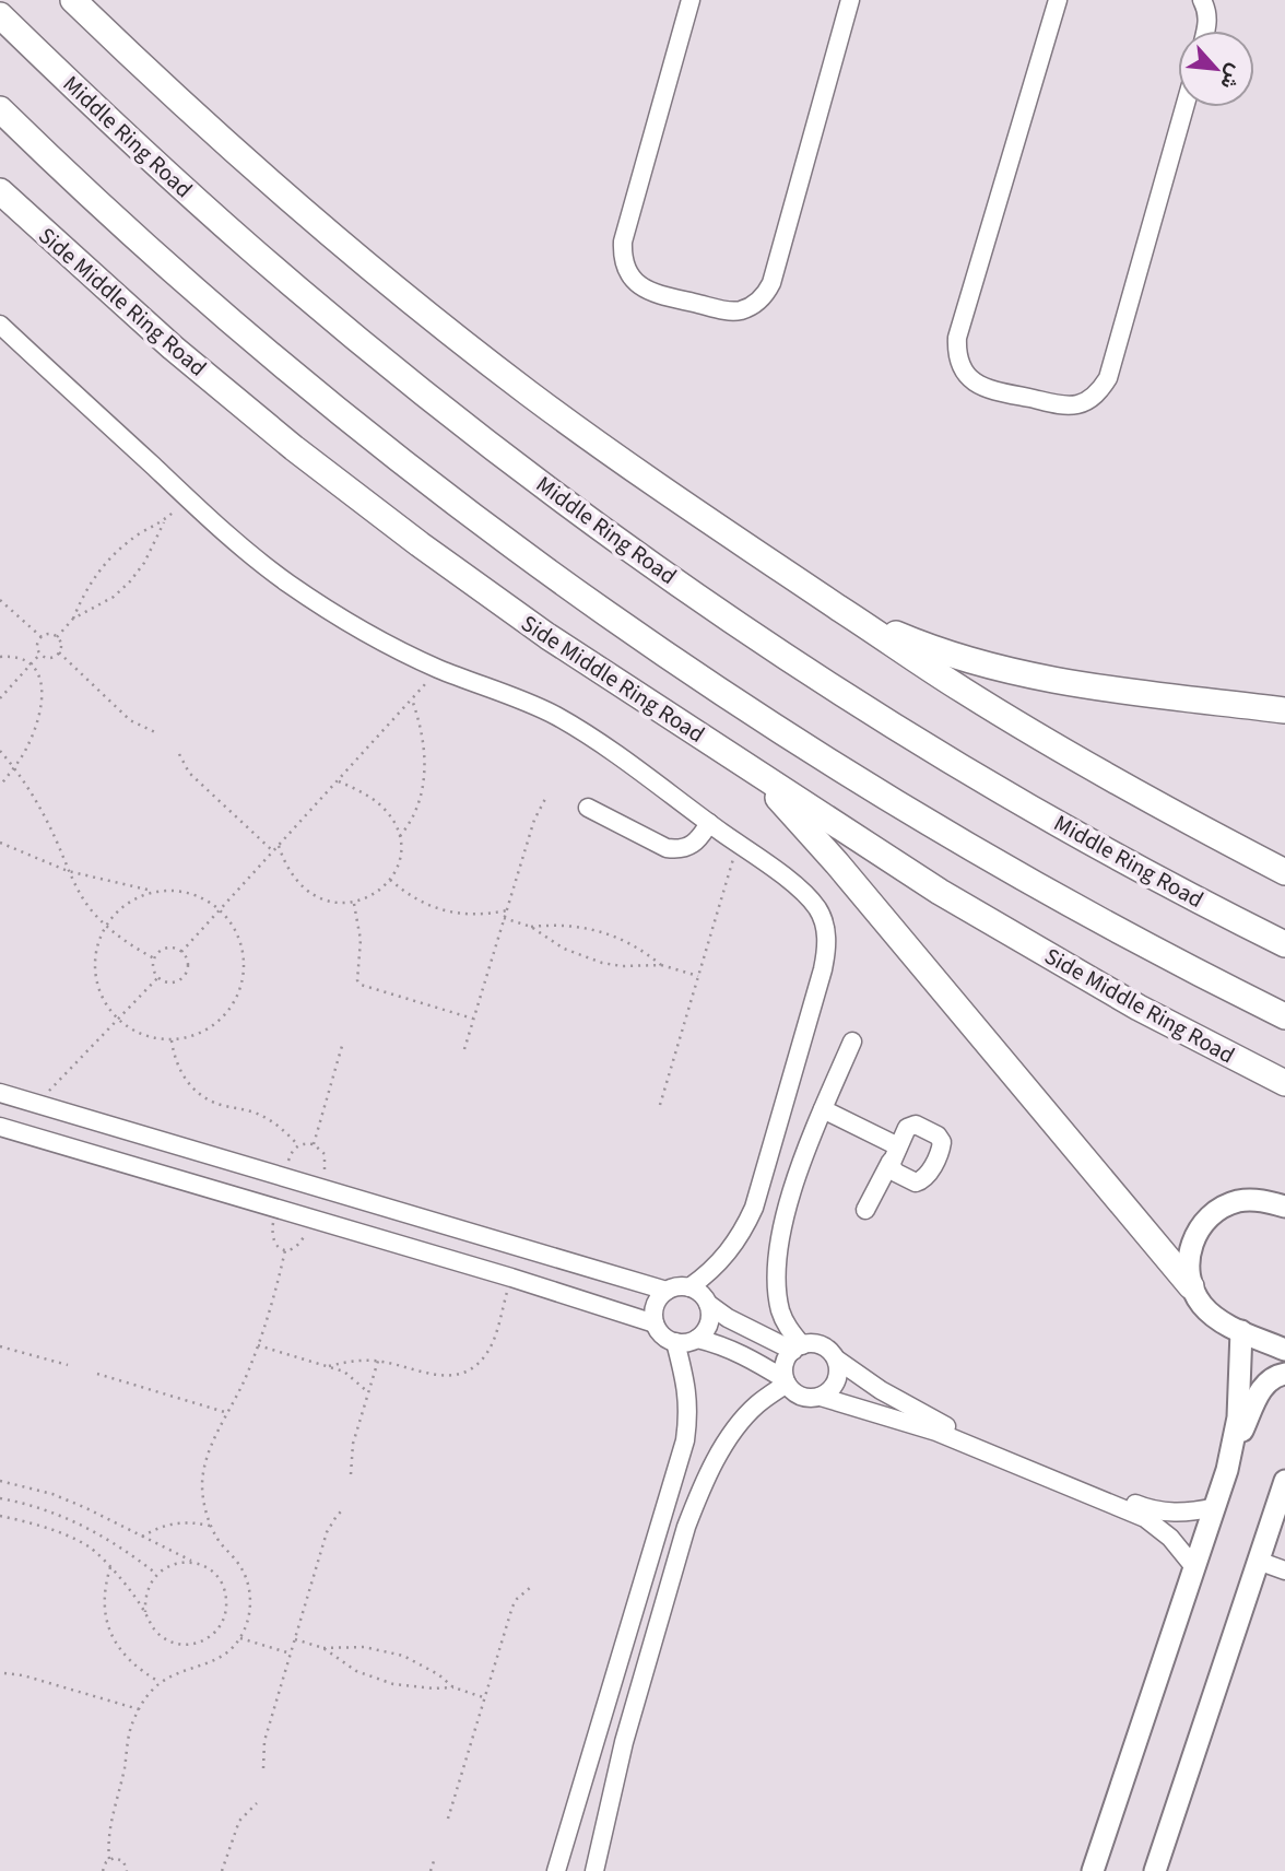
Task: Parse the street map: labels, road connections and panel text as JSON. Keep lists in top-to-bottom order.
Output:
{
  "streets": {
    "highway": ["Middle Ring Road", "Side Middle Ring Road"]
  },
  "north": "bottom right"
}
